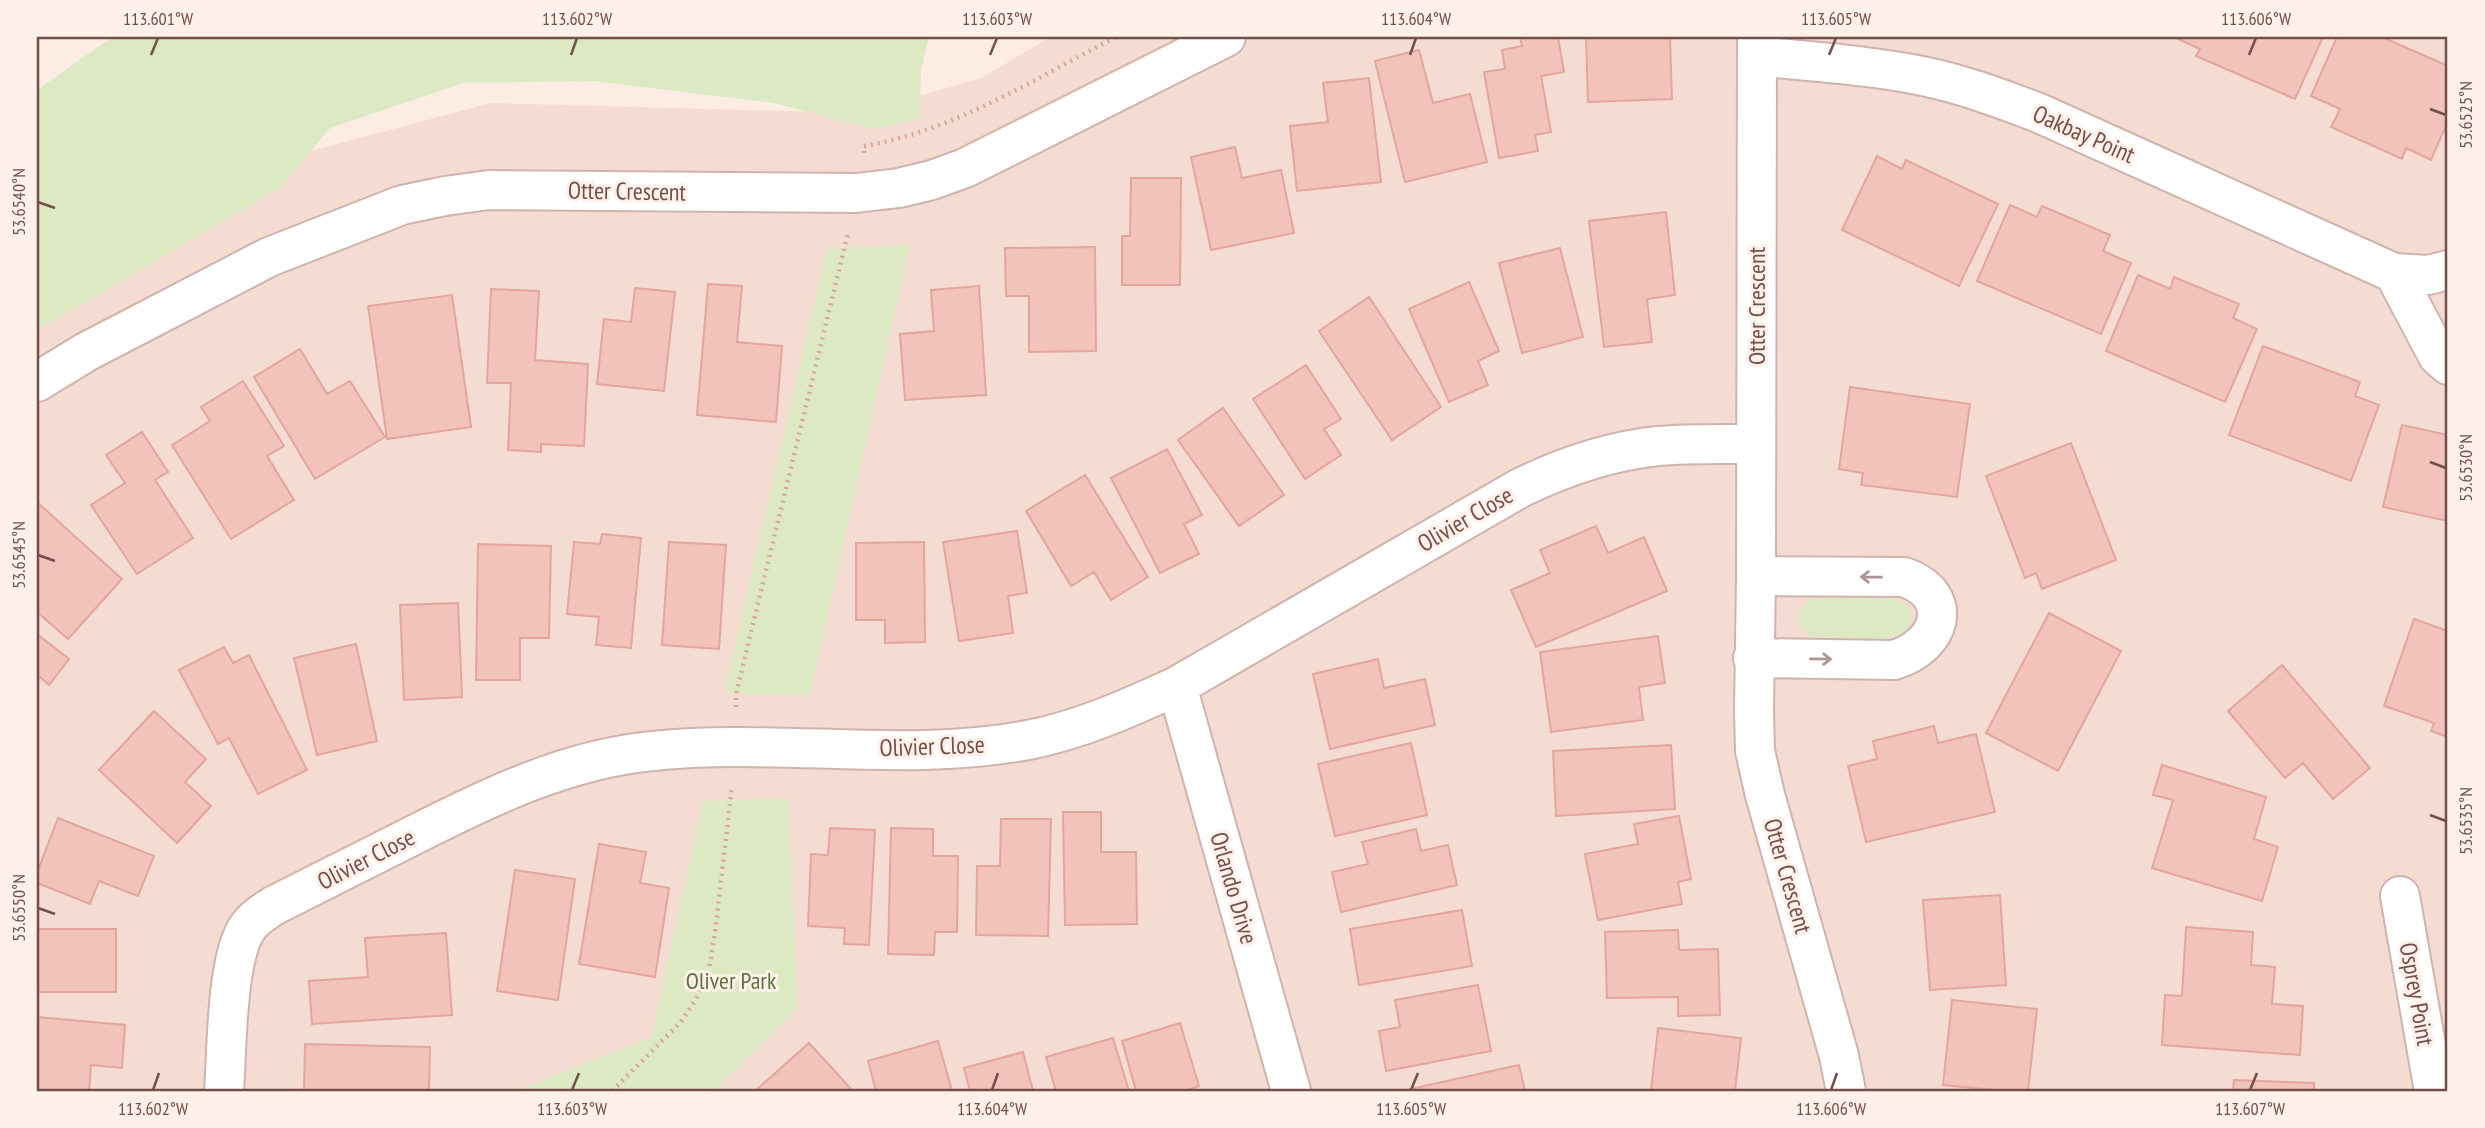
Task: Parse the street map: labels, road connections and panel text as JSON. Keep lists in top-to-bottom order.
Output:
{
  "streets": {
    "street": [
      "Oakbay Point",
      "Otter Crescent",
      "Olivier Close",
      "Orlando Drive",
      "Osprey Point"
    ]
  },
  "crossings": [
    ["Oakbay Point", "Otter Crescent"],
    ["Otter Crescent", "Olivier Close"],
    ["Olivier Close", "Orlando Drive"]
  ],
  "parks": ["Oliver Park"],
  "coordinates": [
    "113.601°W",
    "113.602°W",
    "113.603°W",
    "113.604°W",
    "113.605°W",
    "113.606°W",
    "53.6525°N",
    "53.6540°N",
    "53.6530°N",
    "53.6545°N",
    "53.6535°N",
    "53.6550°N",
    "113.607°W"
  ]
}
